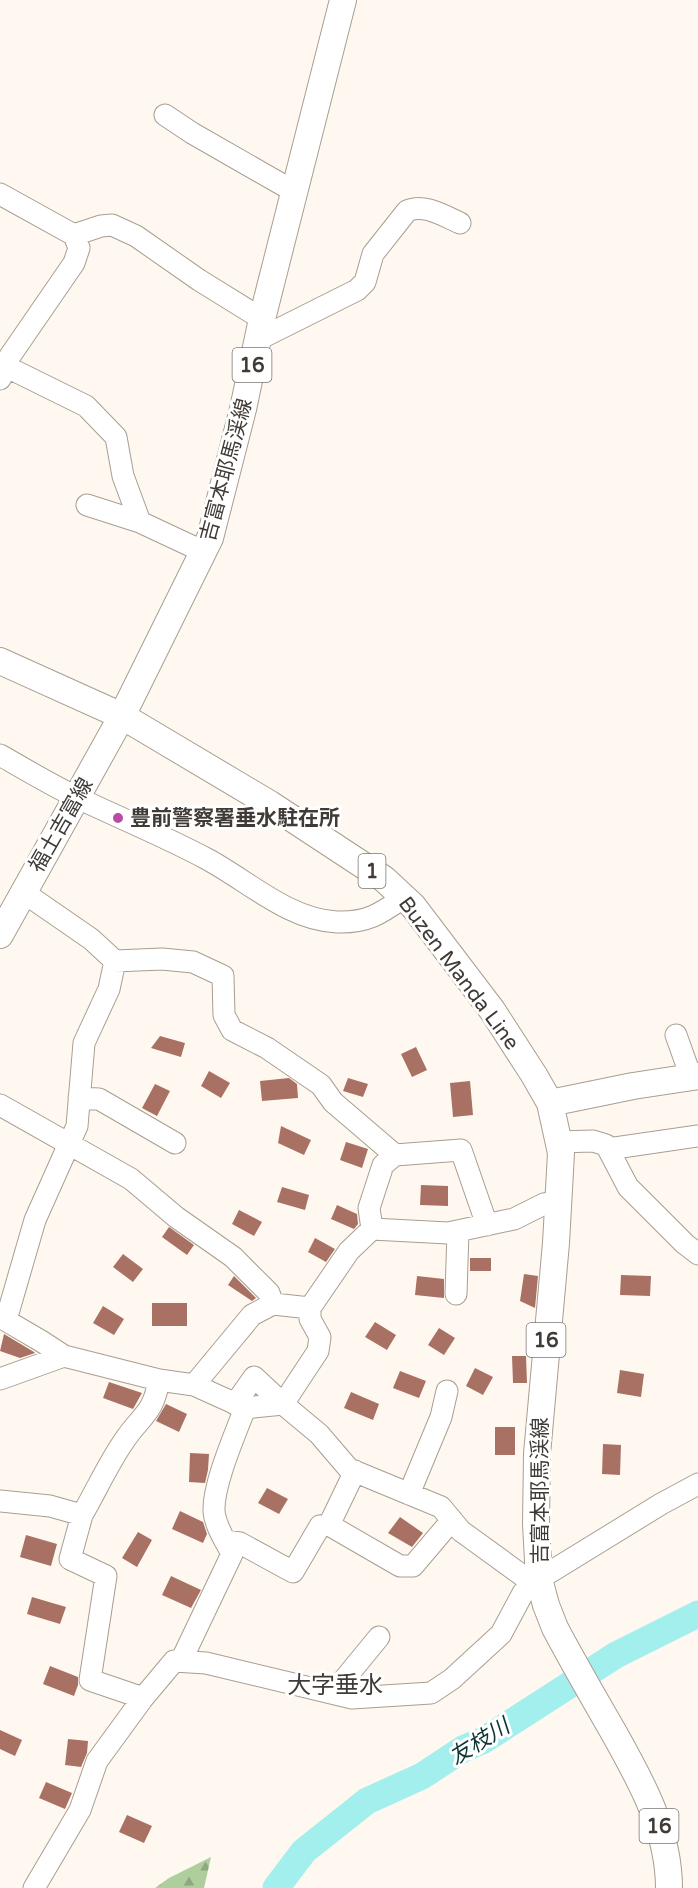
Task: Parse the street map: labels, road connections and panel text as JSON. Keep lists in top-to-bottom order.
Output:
{
  "streets": {
    "main road": [
      "16",
      "吉富本耶馬渓線",
      "福土吉富線",
      "1",
      "Buzen Manda Line"
    ]
  },
  "crossings": [
    ["吉富本耶馬渓線", "福土吉富線"],
    ["吉富本耶馬渓線", "Buzen Manda Line"],
    ["福土吉富線", "Buzen Manda Line"]
  ],
  "districts": ["大字垂水"],
  "water": ["友枝川"],
  "places": ["豊前警察署垂水駐在所"]
}
